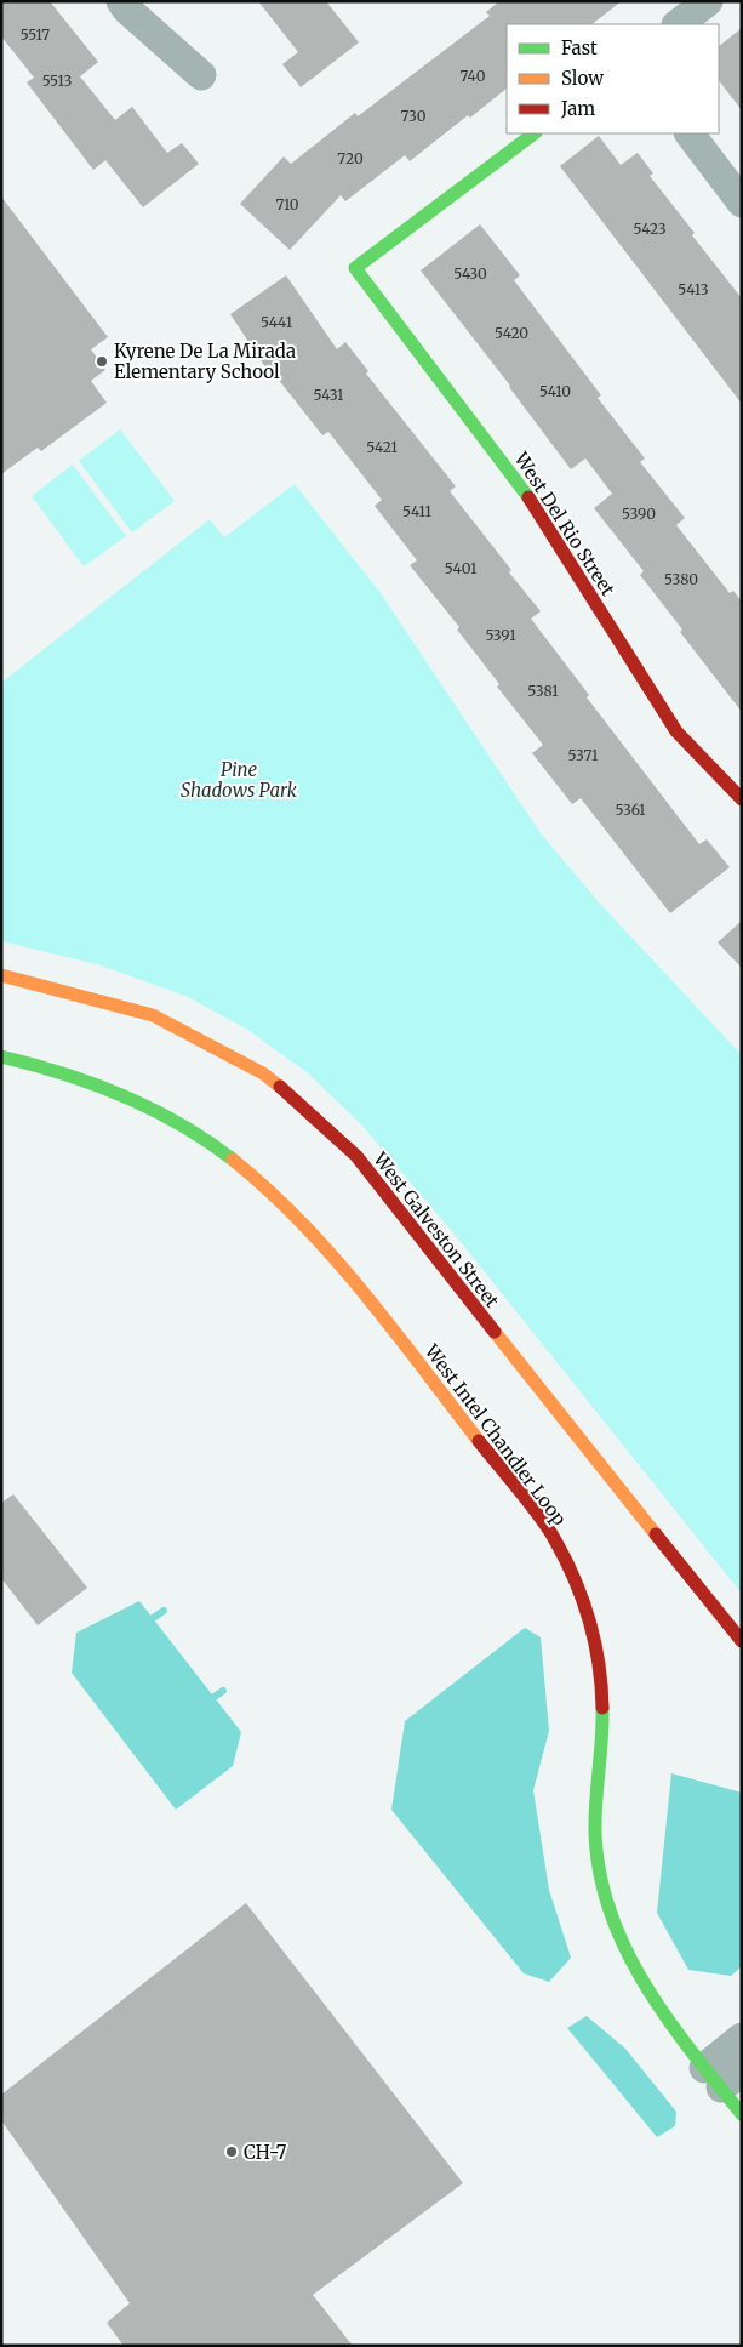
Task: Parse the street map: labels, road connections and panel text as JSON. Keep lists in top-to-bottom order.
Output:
{
  "streets": {
    "street": ["West Del Rio Street", "West Galveston Street", "West Intel Chandler Loop"]
  },
  "parks": ["Pine Shadows Park"],
  "places": ["Kyrene De La Mirada Elementary School", "CH-7"],
  "house_numbers": [
    "5517",
    "740",
    "5513",
    "730",
    "720",
    "710",
    "5423",
    "5430",
    "5413",
    "5441",
    "5420",
    "5410",
    "5431",
    "5421",
    "5411",
    "5390",
    "5401",
    "5380",
    "5391",
    "5381",
    "5371",
    "5361"
  ],
  "legend": ["Fast", "Slow", "Jam"]
}
